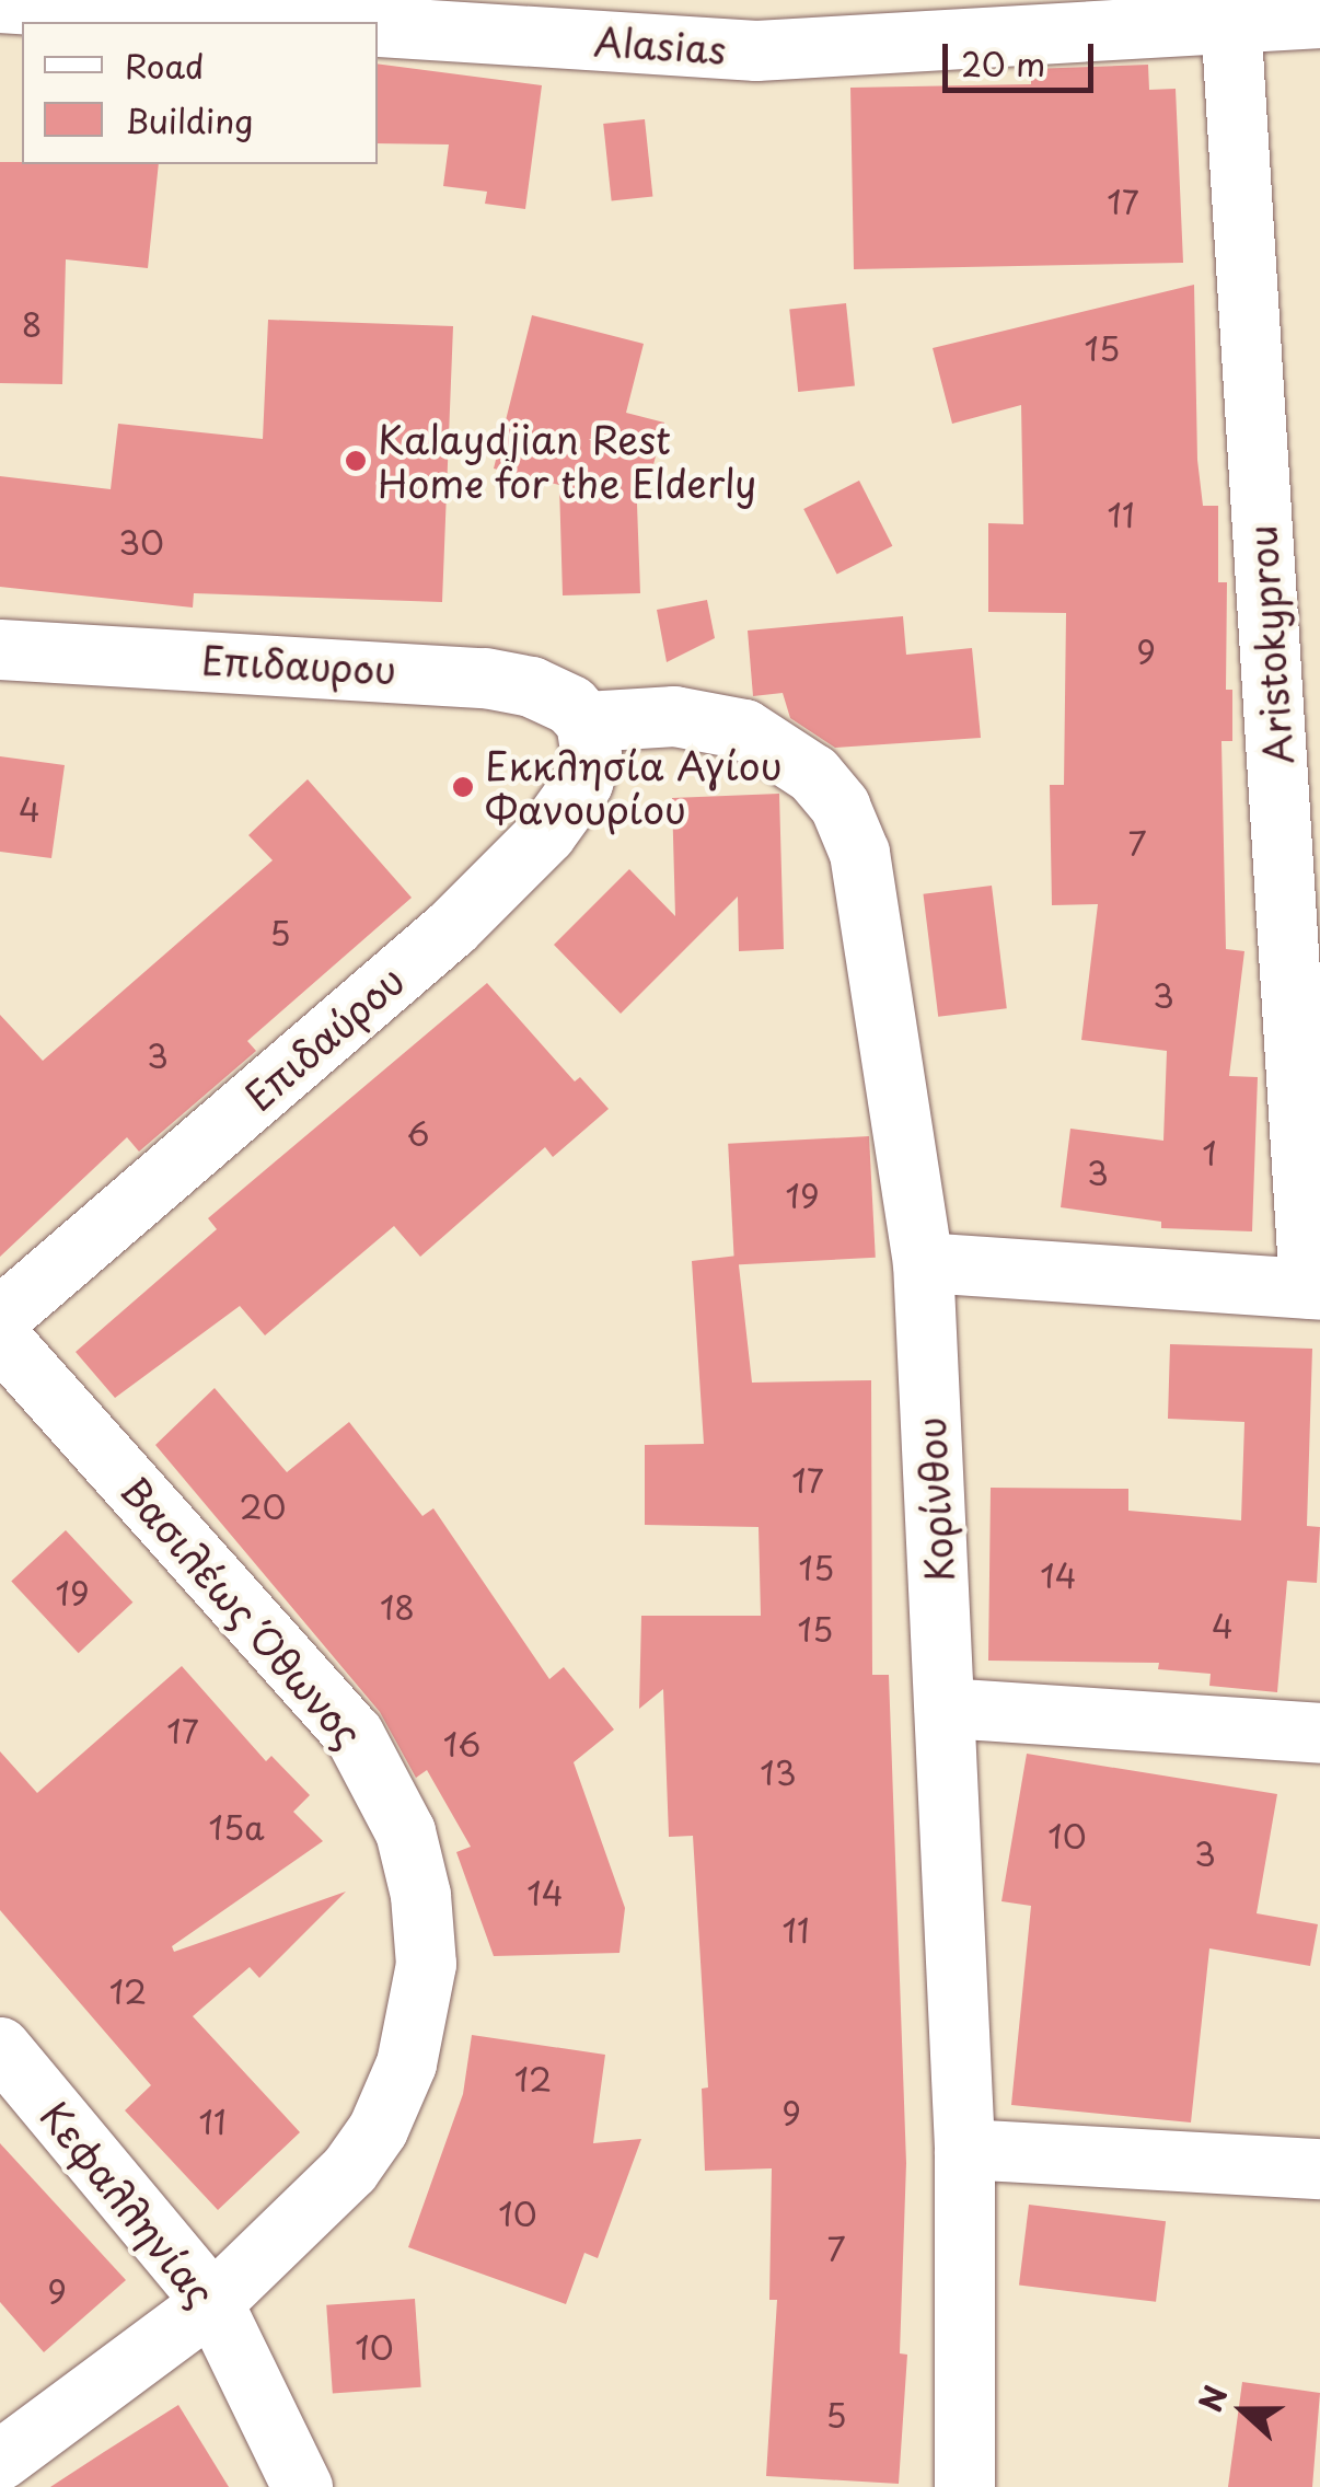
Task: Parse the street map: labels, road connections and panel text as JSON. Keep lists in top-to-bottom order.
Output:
{
  "streets": {
    "street": [
      "Alasias",
      "Aristokyprou",
      "Επιδαυρου",
      "Επιδαύρου",
      "Κορίνθου",
      "Βασιλέως Όθωνος",
      "Κεφαλληνίας"
    ]
  },
  "crossings": [
    ["Alasias", "Aristokyprou"],
    ["Επιδαυρου", "Επιδαύρου"],
    ["Επιδαυρου", "Κορίνθου"],
    ["Επιδαύρου", "Κορίνθου"],
    ["Βασιλέως Όθωνος", "Κεφαλληνίας"]
  ],
  "places": ["Kalaydjian Rest Home for the Elderly", "Εκκλησία Αγίου Φανουρίου"],
  "house_numbers": [
    "17",
    "8",
    "15",
    "11",
    "30",
    "9",
    "4",
    "7",
    "5",
    "3",
    "3",
    "6",
    "1",
    "3",
    "19",
    "17",
    "20",
    "15",
    "14",
    "19",
    "18",
    "4",
    "15",
    "17",
    "16",
    "13",
    "15a",
    "10",
    "3",
    "14",
    "11",
    "12",
    "12",
    "9",
    "11",
    "10",
    "7",
    "9",
    "10",
    "5"
  ],
  "legend": ["Road", "Building"],
  "scale_bar": "20 m",
  "north": "left"
}
